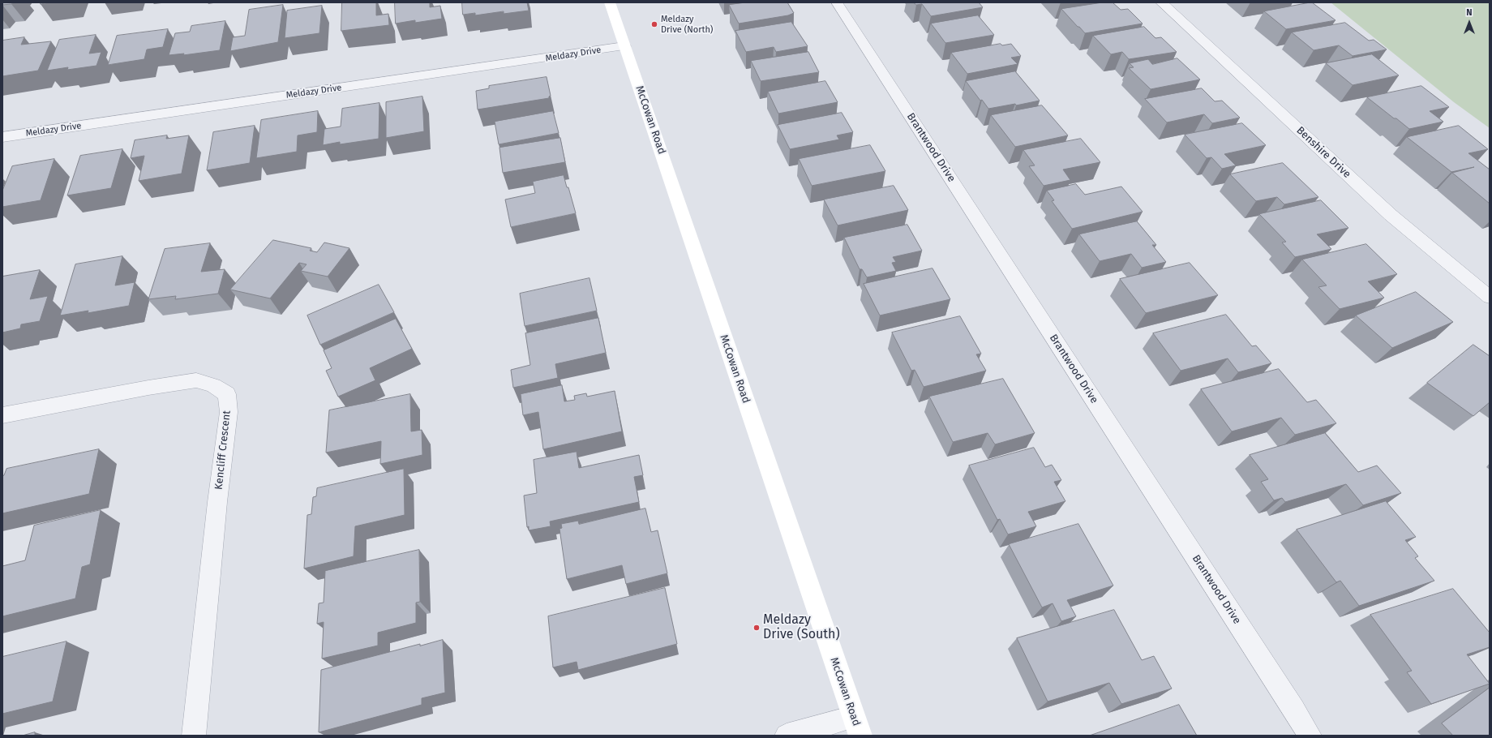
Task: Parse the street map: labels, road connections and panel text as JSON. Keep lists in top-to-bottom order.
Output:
{
  "streets": {
    "main road": ["McCowan Road"],
    "street": [
      "Meldazy Drive",
      "Brantwood Drive",
      "Benshire Drive",
      "Kencliff Crescent"
    ]
  },
  "crossings": [
    ["Meldazy Drive", "McCowan Road"]
  ],
  "places": ["Meldazy Drive (North)", "Meldazy Drive (South)"],
  "north": "top"
}
